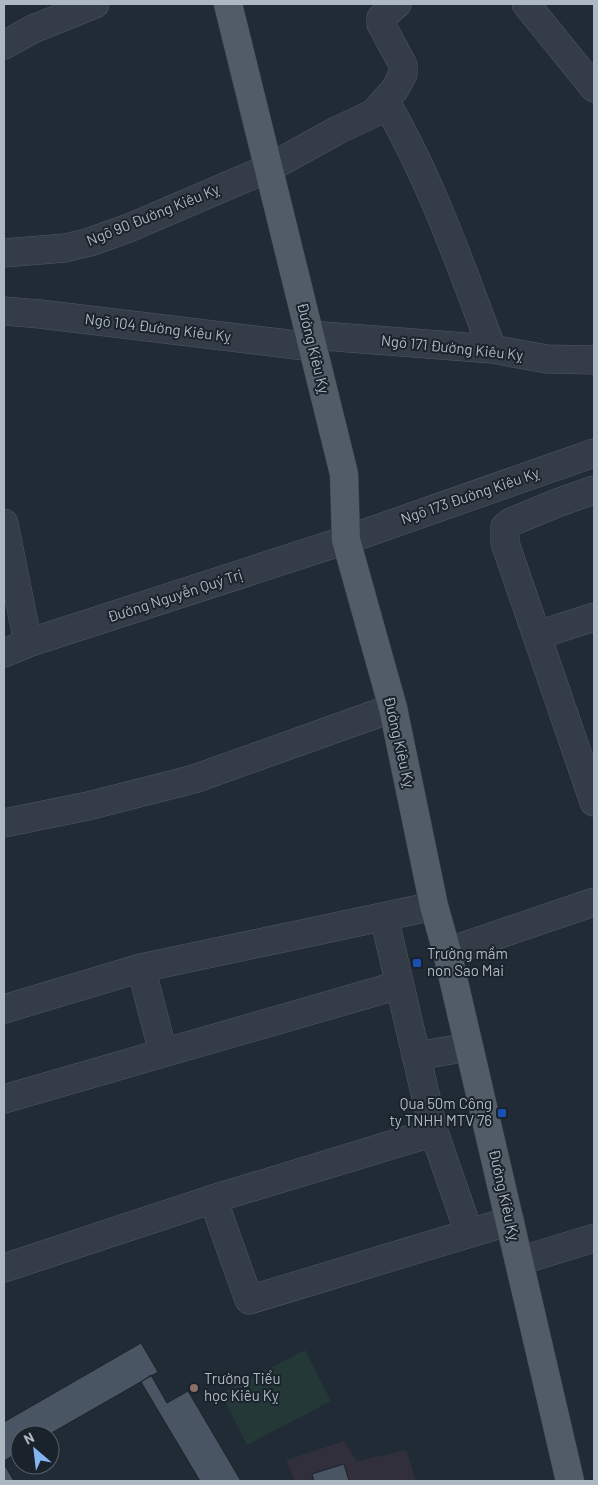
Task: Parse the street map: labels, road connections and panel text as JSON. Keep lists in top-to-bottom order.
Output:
{
  "streets": {
    "main road": ["Đường Kiêu Kỵ"],
    "street": [
      "Ngõ 90 Đường Kiêu Kỵ",
      "Ngõ 104 Đường Kiêu Kỵ",
      "Ngõ 171 Đường Kiêu Kỵ",
      "Ngõ 173 Đường Kiêu Kỵ",
      "Đường Nguyễn Quý Trị"
    ]
  },
  "crossings": [
    ["Ngõ 90 Đường Kiêu Kỵ", "Đường Kiêu Kỵ"],
    ["Ngõ 104 Đường Kiêu Kỵ", "Đường Kiêu Kỵ"],
    ["Ngõ 104 Đường Kiêu Kỵ", "Ngõ 171 Đường Kiêu Kỵ"],
    ["Đường Kiêu Kỵ", "Ngõ 171 Đường Kiêu Kỵ"],
    ["Đường Kiêu Kỵ", "Ngõ 173 Đường Kiêu Kỵ"],
    ["Đường Kiêu Kỵ", "Đường Nguyễn Quý Trị"],
    ["Ngõ 173 Đường Kiêu Kỵ", "Đường Nguyễn Quý Trị"]
  ],
  "places": {
    "transit": ["Trường mầm non Sao Mai", "Qua 50m Công ty TNHH MTV 76"],
    "other": ["Trường Tiểu học Kiêu Kỵ"]
  },
  "north": "top left"
}
